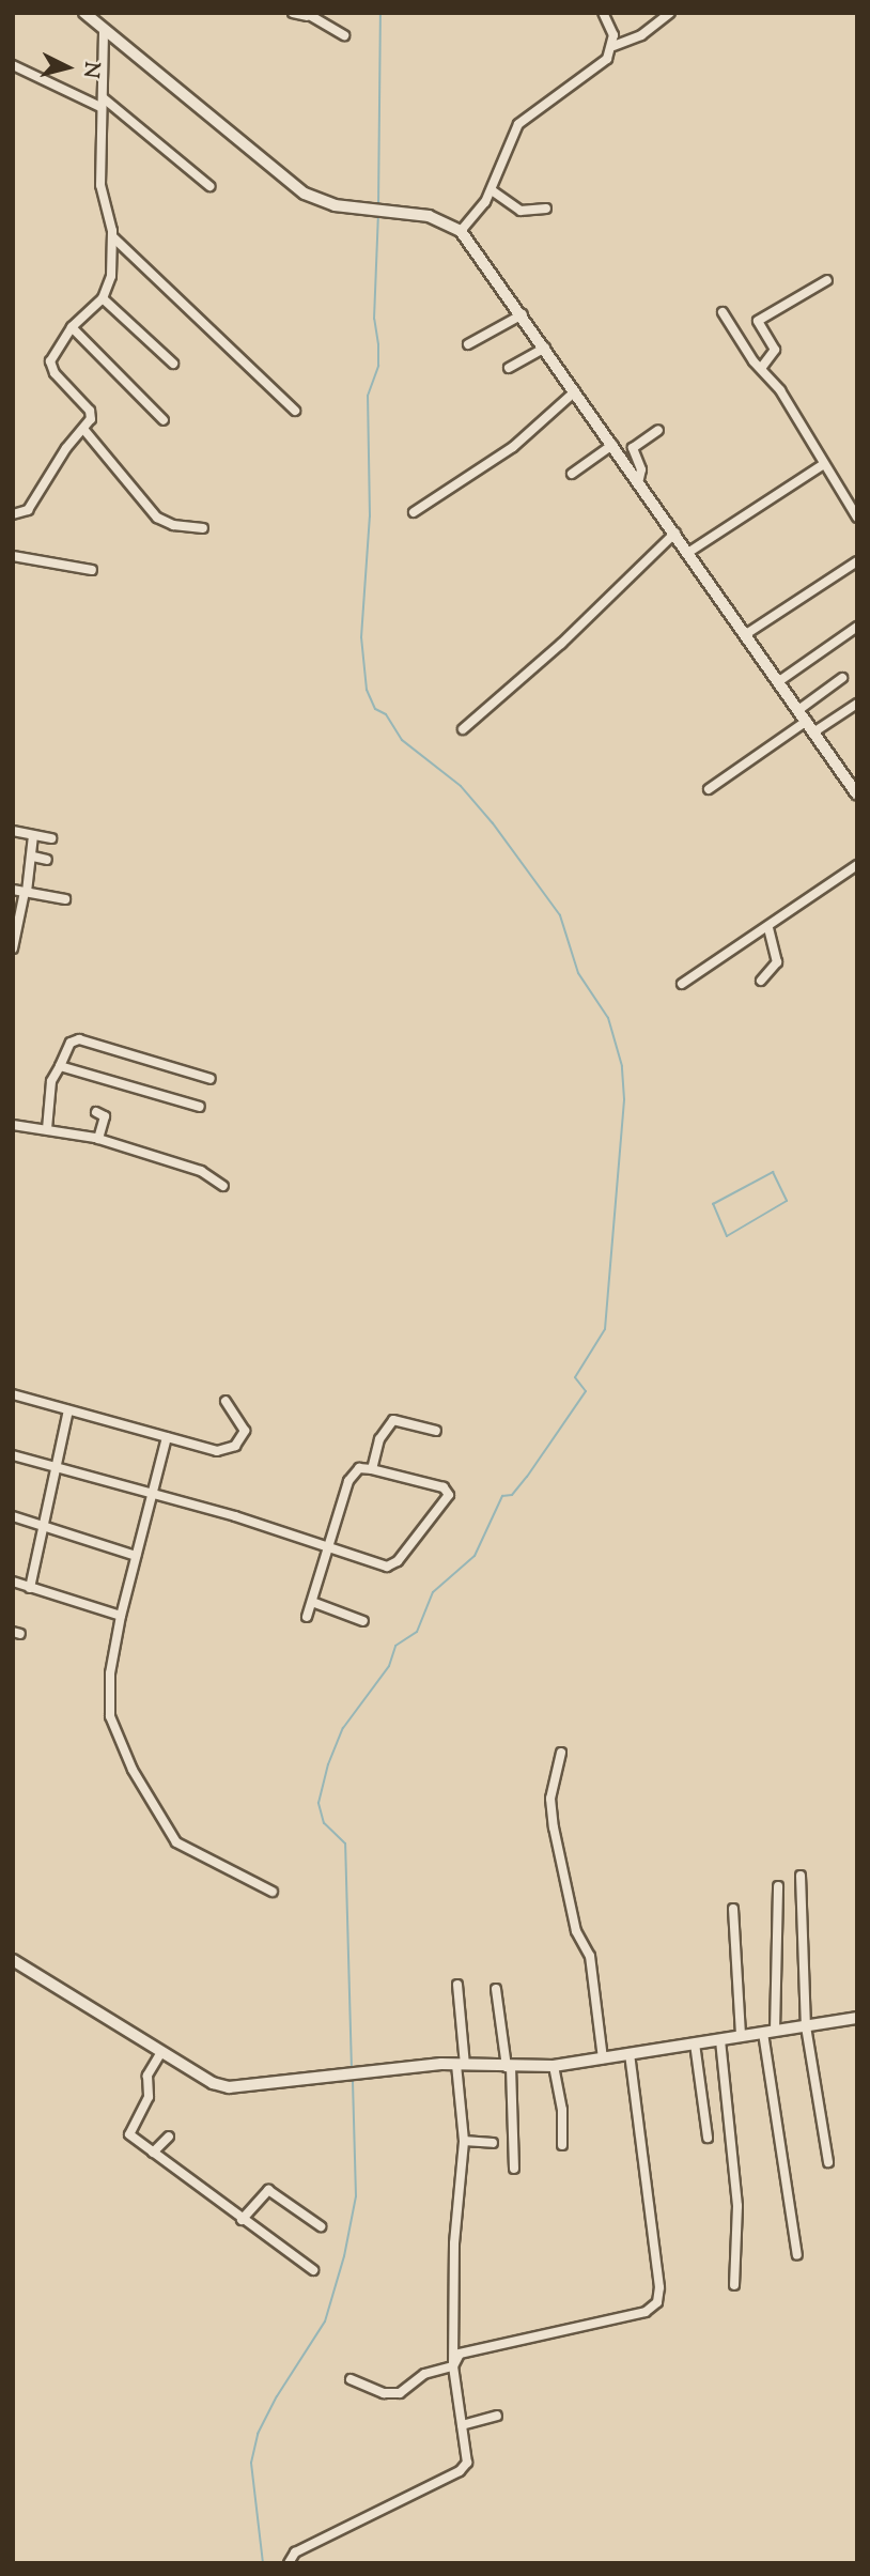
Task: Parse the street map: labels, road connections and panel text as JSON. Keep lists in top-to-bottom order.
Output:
{
  "north": "right"
}
